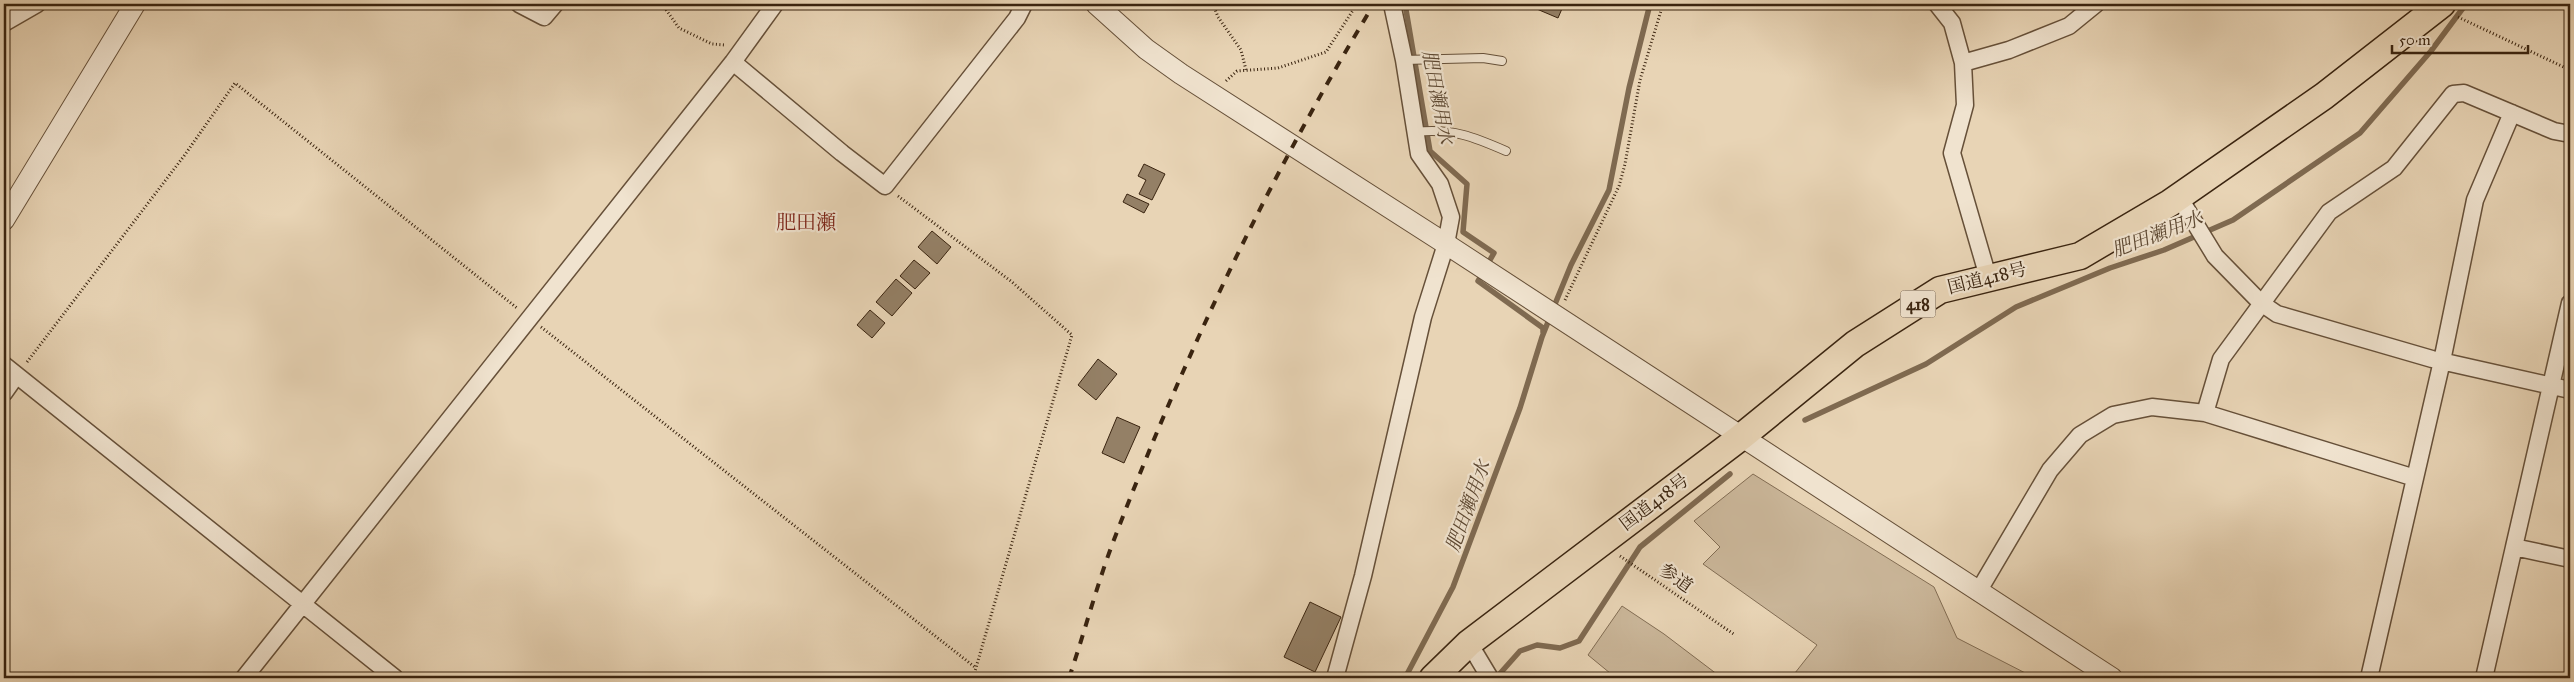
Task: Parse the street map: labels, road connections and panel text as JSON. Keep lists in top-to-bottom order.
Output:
{
  "streets": {
    "highway": ["国道418号", "418"],
    "path": ["参道"]
  },
  "crossings": [
    ["国道418号", "参道"]
  ],
  "districts": ["肥田瀬"],
  "water": ["肥田瀬用水"],
  "scale_bar": "50 m"
}
